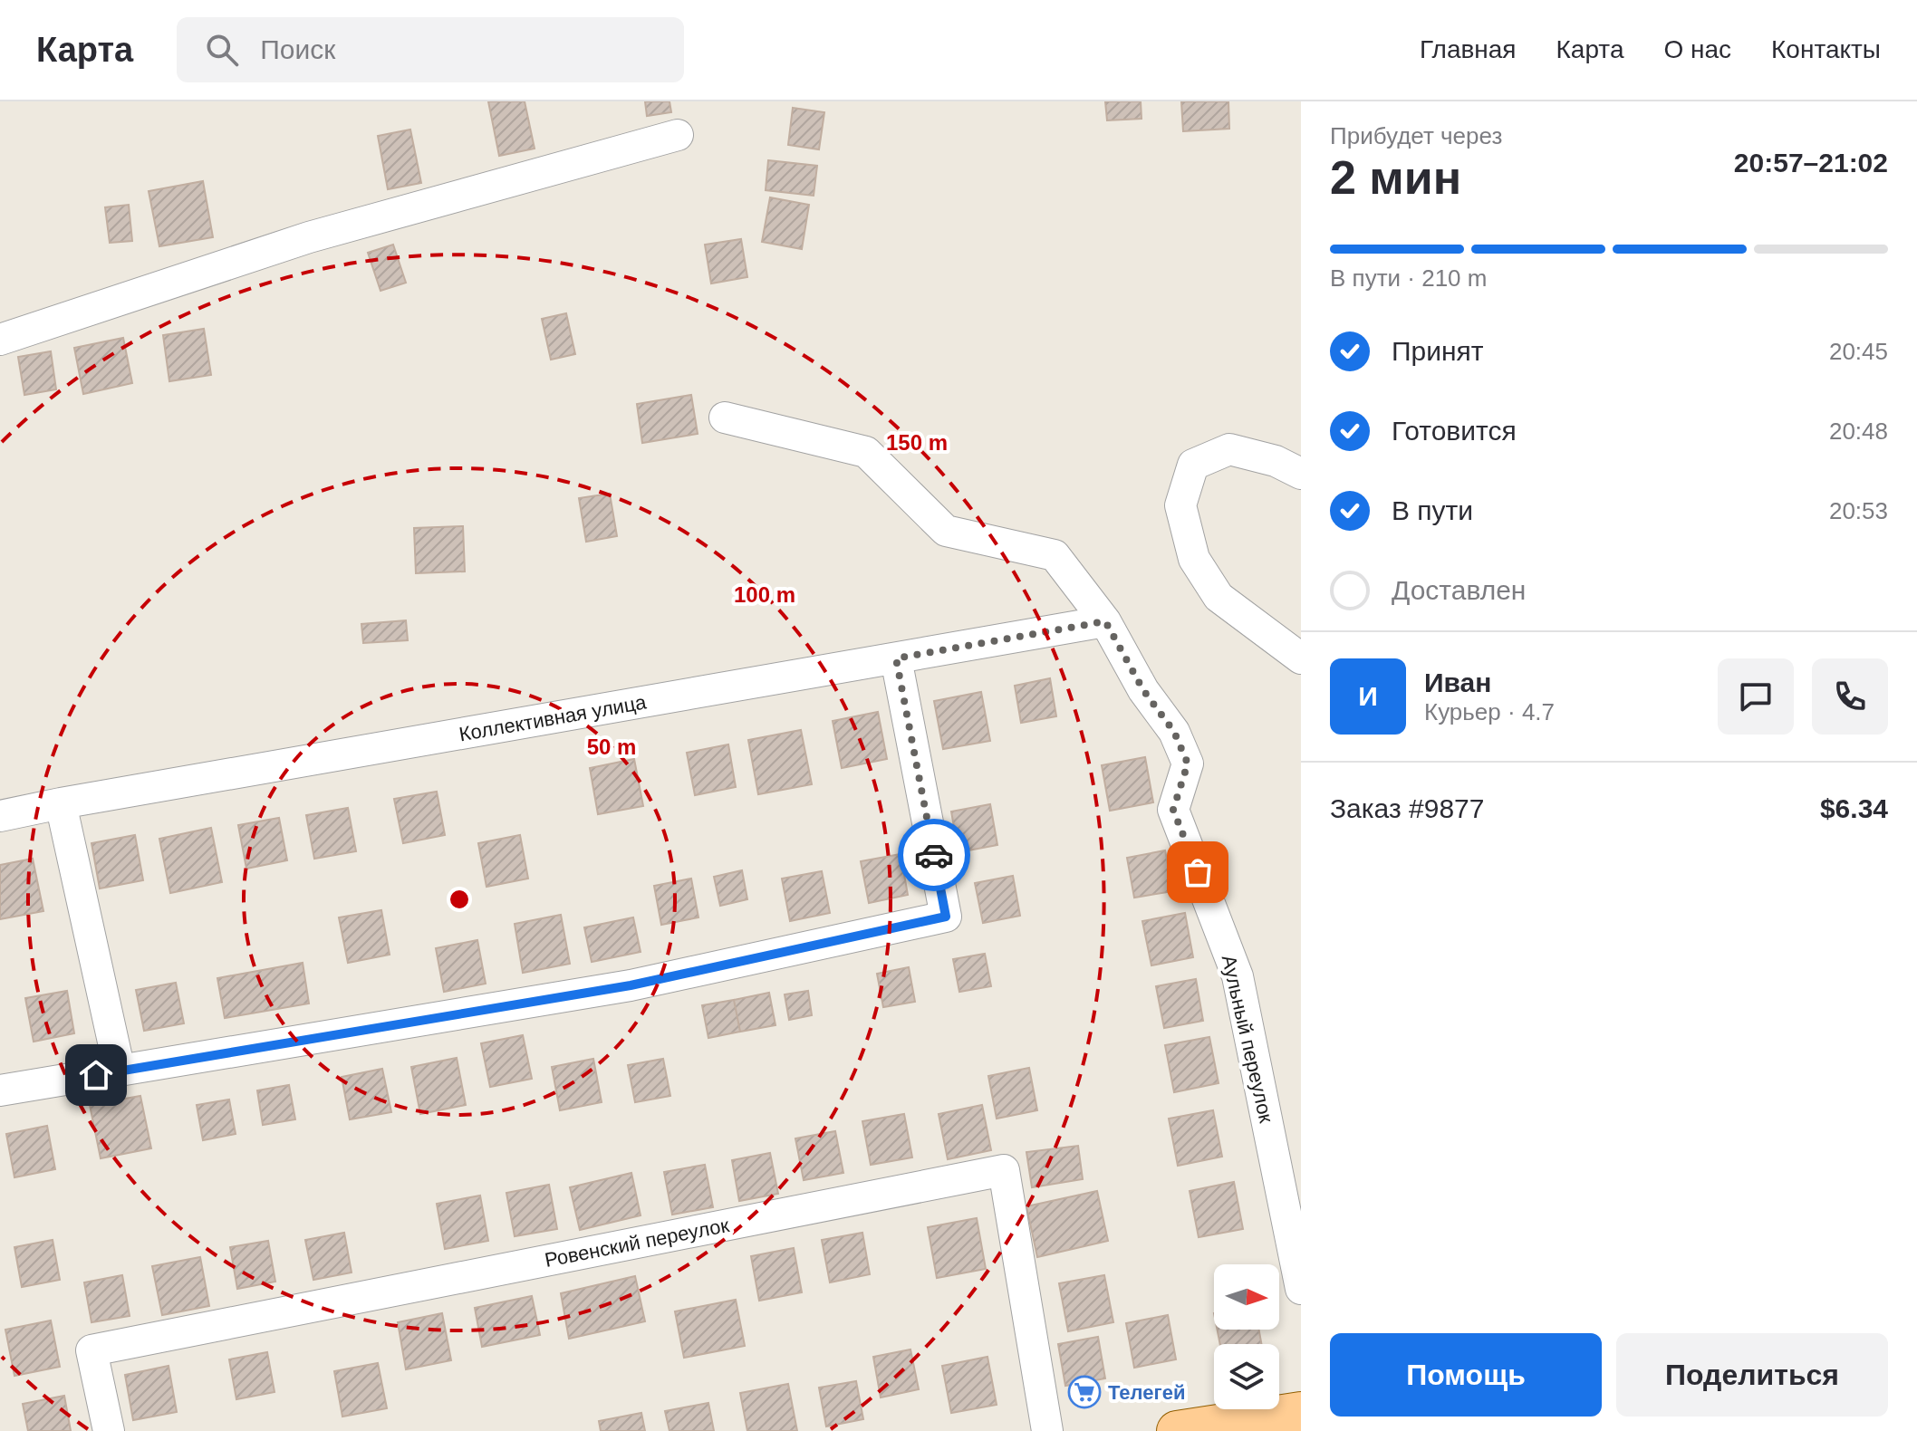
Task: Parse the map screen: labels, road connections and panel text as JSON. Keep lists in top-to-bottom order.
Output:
{
  "streets": {
    "street": ["Коллективная улица", "Аульный переулок", "Ровенский переулок"]
  },
  "crossings": [
    ["Коллективная улица", "Аульный переулок"]
  ],
  "places": {
    "supermarket": ["Телегей"]
  },
  "north": "right",
  "page": {
    "header": "Карта",
    "search": "Поиск",
    "nav": [
      "Главная",
      "Карта",
      "О нас",
      "Контакты"
    ],
    "heading": ["2 мин", "Прибудет через", "20:57–21:02"],
    "panel": [
      "Иван",
      "Курьер · 4.7",
      "Заказ #9877",
      "$6.34"
    ],
    "bar": "В пути · 210 m",
    "list": [
      ["Принят", "20:45"],
      ["Готовится", "20:48"],
      ["В пути", "20:53"],
      "Доставлен"
    ],
    "round": "И",
    "buttons": ["Помощь", "Поделиться"]
  },
  "rings": ["150 m", "100 m", "50 m"]
}
